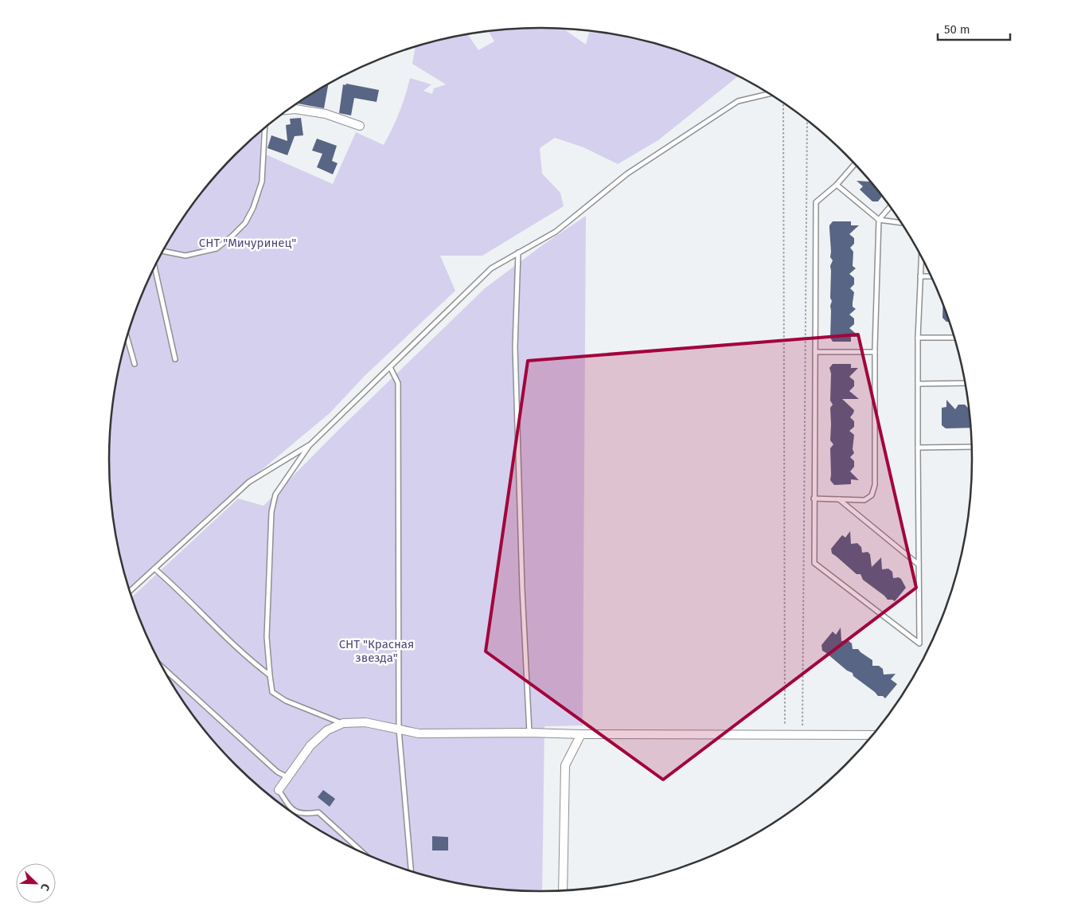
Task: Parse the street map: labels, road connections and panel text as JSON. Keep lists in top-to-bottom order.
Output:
{
  "parks": ["СНТ \"Мичуринец\"", "СНТ \"Красная звезда\""],
  "scale_bar": "50 m",
  "north": "bottom right"
}
